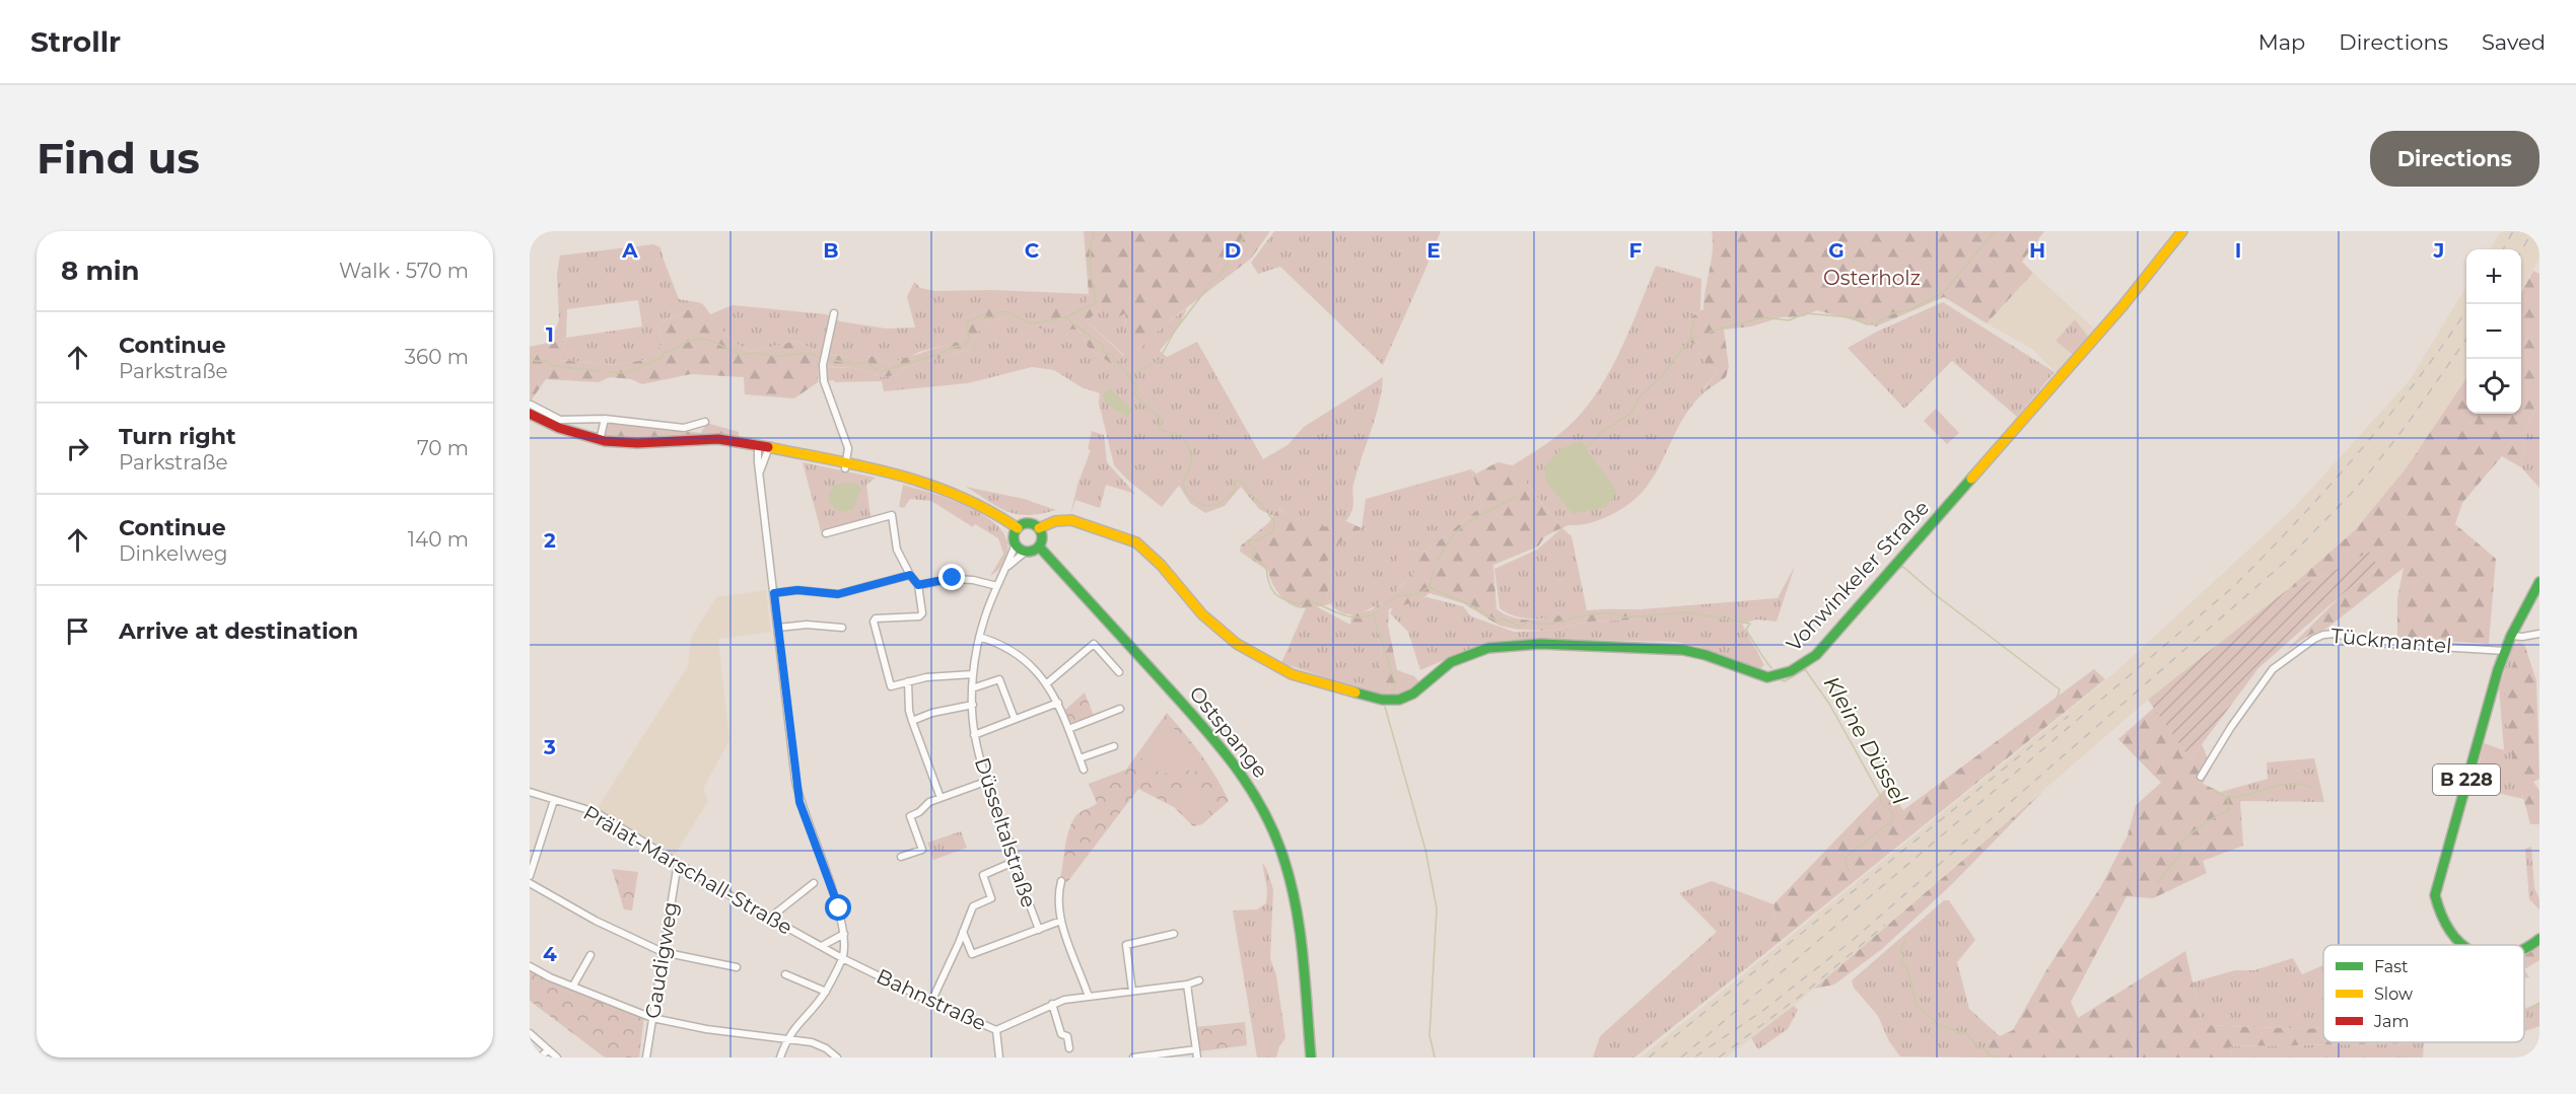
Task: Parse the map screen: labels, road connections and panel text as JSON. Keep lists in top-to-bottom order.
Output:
{
  "streets": {
    "main road": ["Vohwinkeler Straße", "Ostspange", "B 228"],
    "street": [
      "Tückmantel",
      "Düsseltalstraße",
      "Prälat-Marschall-Straße",
      "Gaudigweg",
      "Bahnstraße"
    ]
  },
  "crossings": [
    ["Vohwinkeler Straße", "Ostspange"],
    ["Vohwinkeler Straße", "Düsseltalstraße"],
    ["Tückmantel", "B 228"],
    ["Ostspange", "Düsseltalstraße"],
    ["Prälat-Marschall-Straße", "Gaudigweg"],
    ["Prälat-Marschall-Straße", "Bahnstraße"]
  ],
  "water": ["Kleine Düssel"],
  "parks": ["Osterholz"],
  "legend": ["Fast", "Slow", "Jam"],
  "page": {
    "header": "Strollr",
    "nav": ["Map", "Directions", "Saved"],
    "buttons": "Directions",
    "title": "Find us",
    "heading": ["8 min", "Walk · 570 m"],
    "map_buttons": ["+", "−"],
    "list": [
      ["Continue", "Parkstraße", "360 m"],
      ["Turn right", "Parkstraße", "70 m"],
      ["Continue", "Dinkelweg", "140 m"],
      "Arrive at destination"
    ]
  },
  "grid": {
    "columns": [
      "A",
      "B",
      "C",
      "D",
      "E",
      "F",
      "G",
      "H",
      "I",
      "J"
    ],
    "rows": [
      "1",
      "2",
      "3",
      "4"
    ]
  }
}
